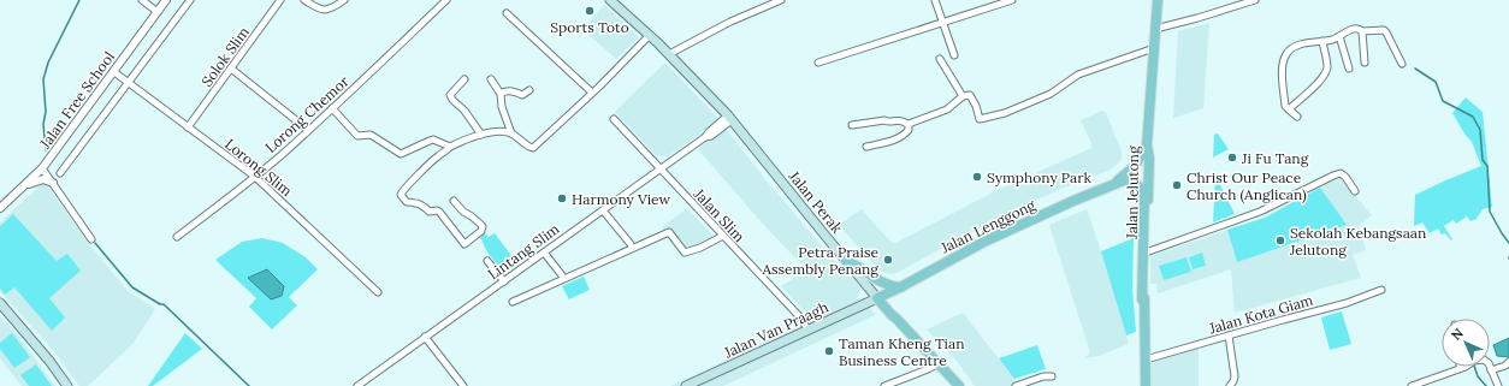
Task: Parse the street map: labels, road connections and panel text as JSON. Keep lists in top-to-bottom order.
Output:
{
  "streets": {
    "main road": [
      "Jalan Jelutong",
      "Jalan Perak",
      "Jalan Lenggong",
      "Jalan Van Praagh"
    ],
    "street": [
      "Solok Slim",
      "Jalan Free School",
      "Lorong Chemor",
      "Lorong Slim",
      "Jalan Slim",
      "Lintang Slim",
      "Jalan Kota Giam"
    ]
  },
  "crossings": [
    ["Solok Slim", "Lorong Slim"],
    ["Jalan Free School", "Lorong Slim"],
    ["Lorong Chemor", "Lorong Slim"],
    ["Jalan Jelutong", "Jalan Lenggong"],
    ["Jalan Jelutong", "Jalan Kota Giam"],
    ["Jalan Perak", "Jalan Lenggong"],
    ["Jalan Perak", "Lintang Slim"],
    ["Jalan Perak", "Jalan Van Praagh"],
    ["Jalan Slim", "Lintang Slim"],
    ["Jalan Slim", "Jalan Van Praagh"],
    ["Jalan Lenggong", "Jalan Van Praagh"]
  ],
  "places": [
    "Sports Toto",
    "Ji Fu Tang",
    "Symphony Park",
    "Christ Our Peace Church (Anglican)",
    "Harmony View",
    "Sekolah Kebangsaan Jelutong",
    "Petra Praise Assembly Penang",
    "Taman Kheng Tian Business Centre"
  ],
  "north": "top left"
}
